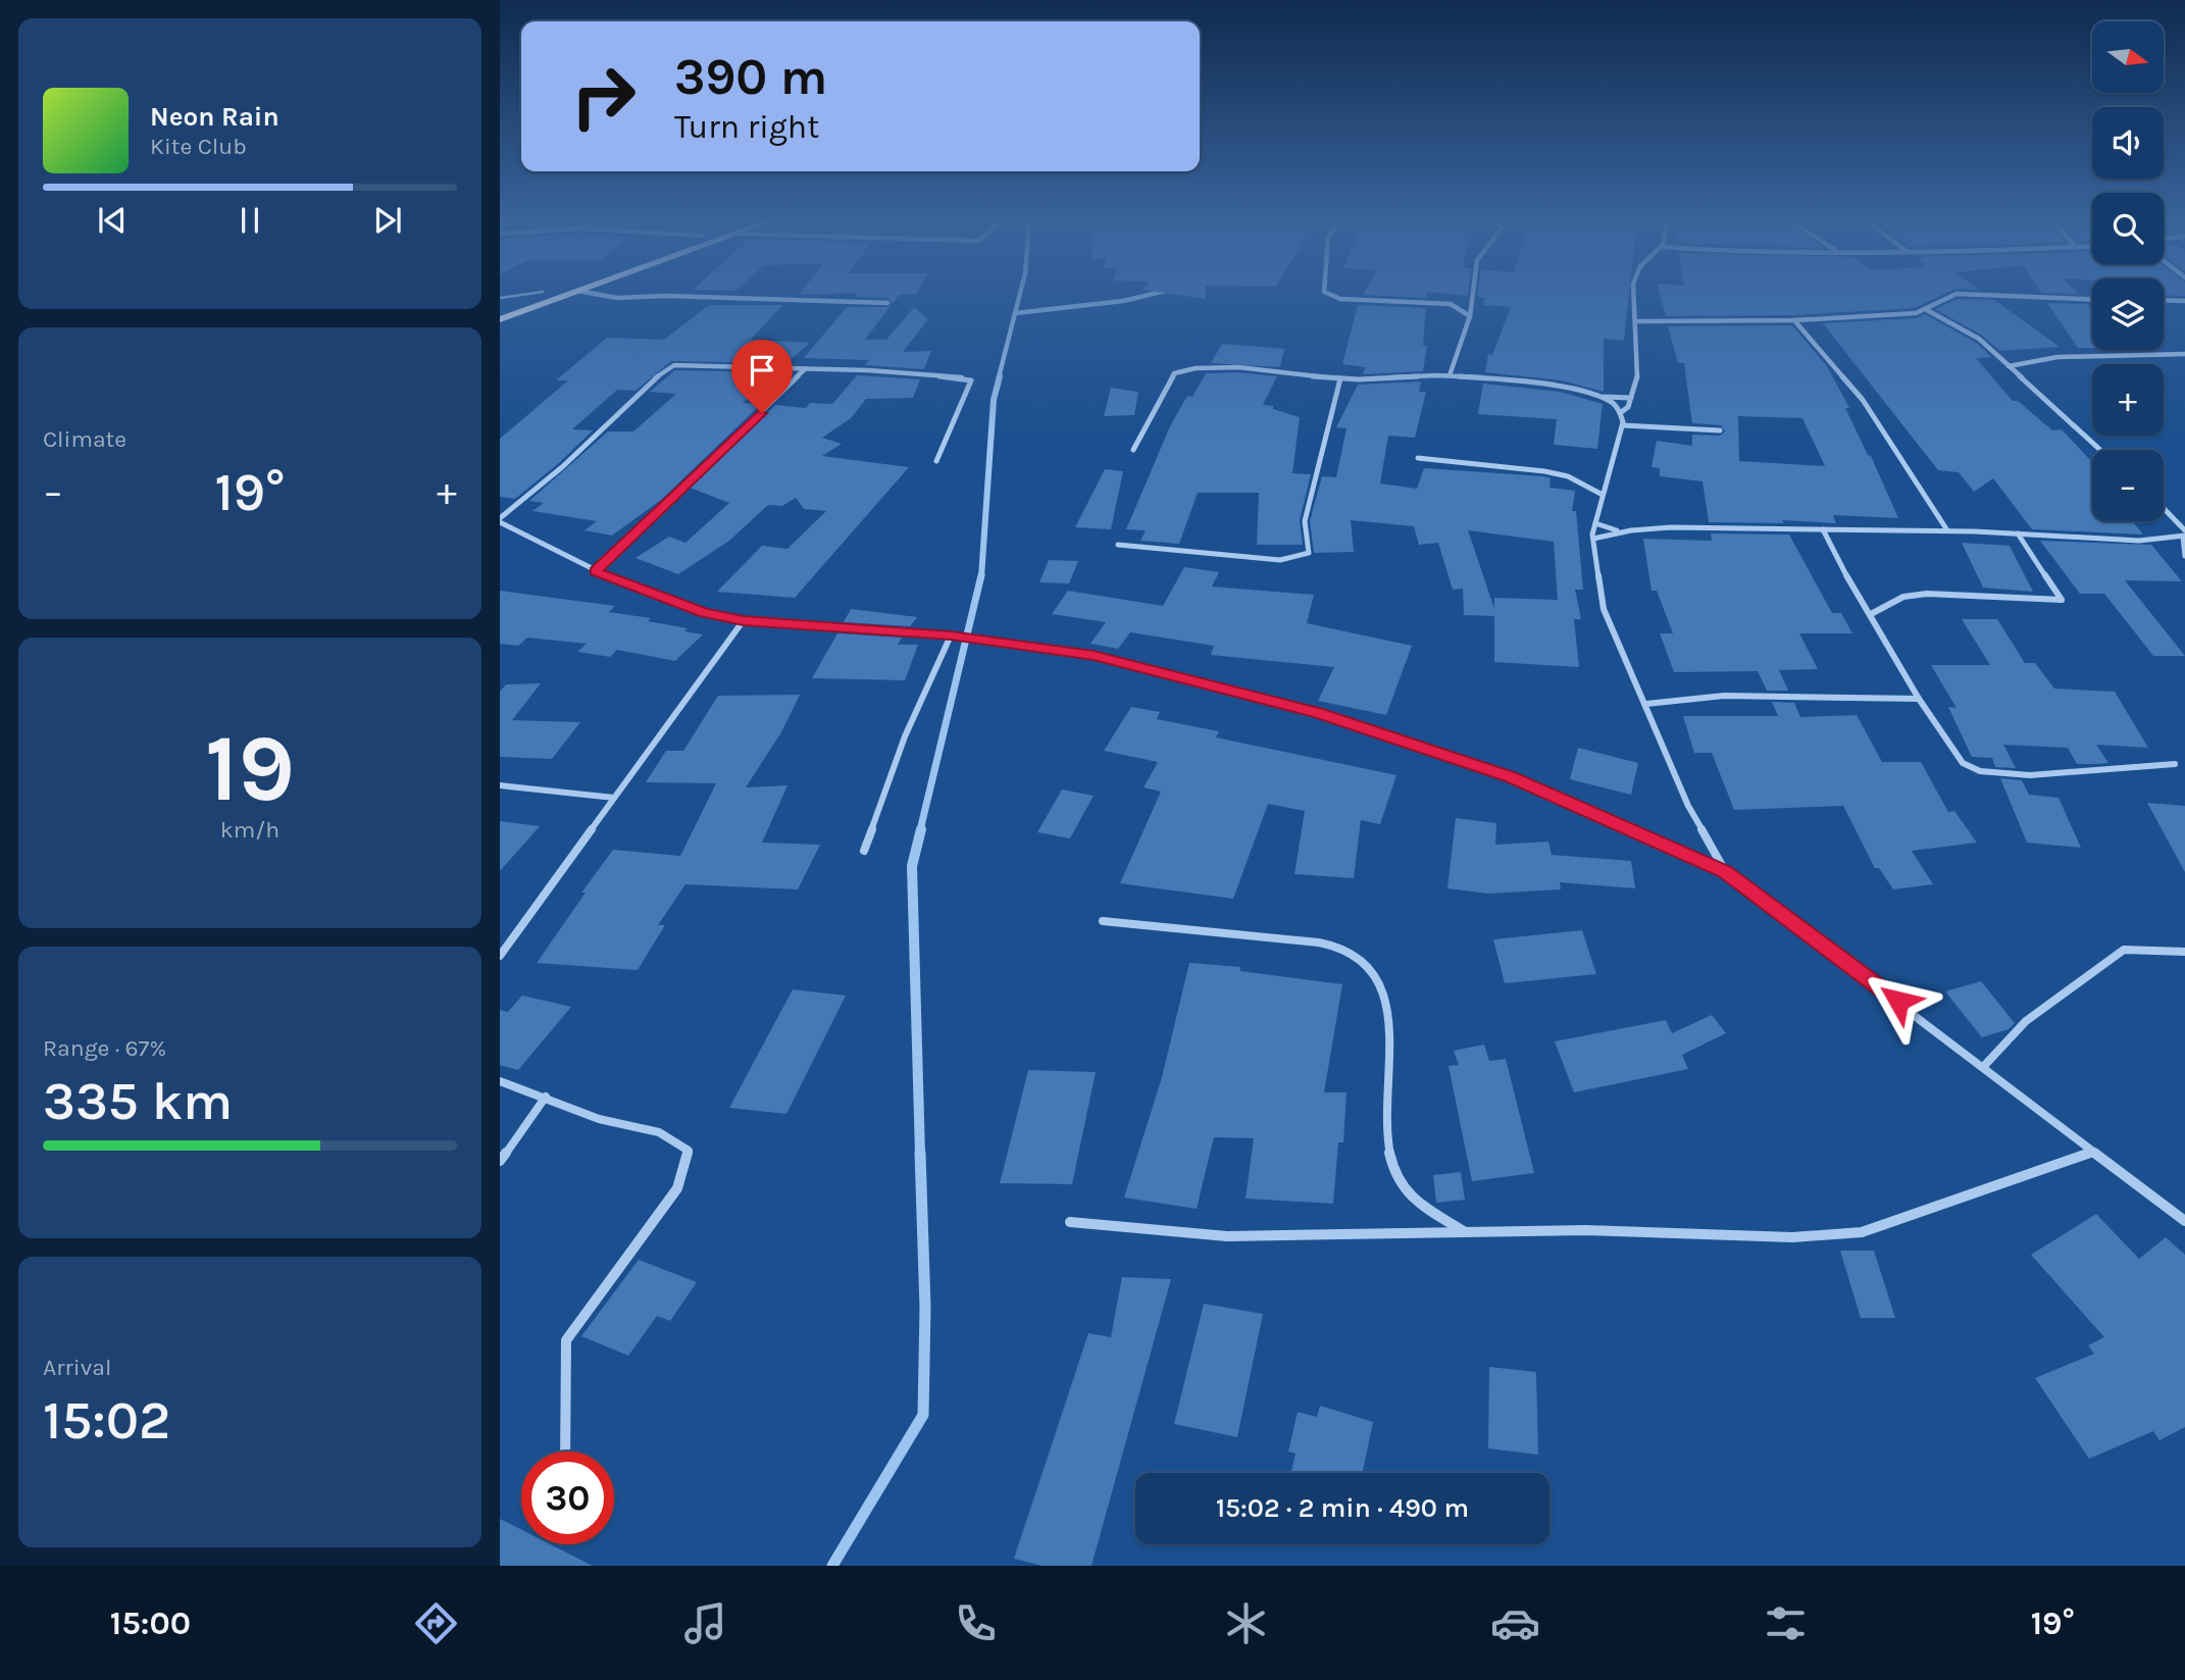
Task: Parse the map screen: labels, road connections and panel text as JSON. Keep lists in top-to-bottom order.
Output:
{
  "north": "right",
  "page": {
    "map_buttons": ["+", "−"],
    "turn": ["390 m", "Turn right"],
    "song": ["Neon Rain", "Kite Club"],
    "tile": [
      "Climate",
      ["19", "km/h"],
      ["Range · 67%", "335 km"],
      ["Arrival", "15:02"]
    ],
    "heat": ["−", "19°", "+"],
    "limit": "30",
    "trip": "15:02 · 2 min · 490 m",
    "tabs": ["15:00", "19°"]
  }
}
